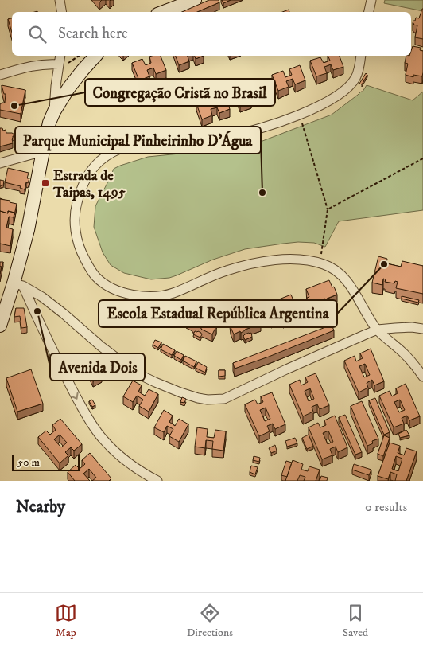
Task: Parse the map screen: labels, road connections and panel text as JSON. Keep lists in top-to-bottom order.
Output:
{
  "places": {
    "other": [
      "Congregação Cristã no Brasil",
      "Parque Municipal Pinheirinho D'Água",
      "Escola Estadual República Argentina",
      "Avenida Dois"
    ],
    "transit": ["Estrada de Taipas, 1495"]
  },
  "scale_bar": "50 m",
  "page": {
    "search": "Search here",
    "scale": "50 m",
    "heading": ["Nearby", "0 results"],
    "nav": ["Map", "Directions", "Saved"]
  }
}
